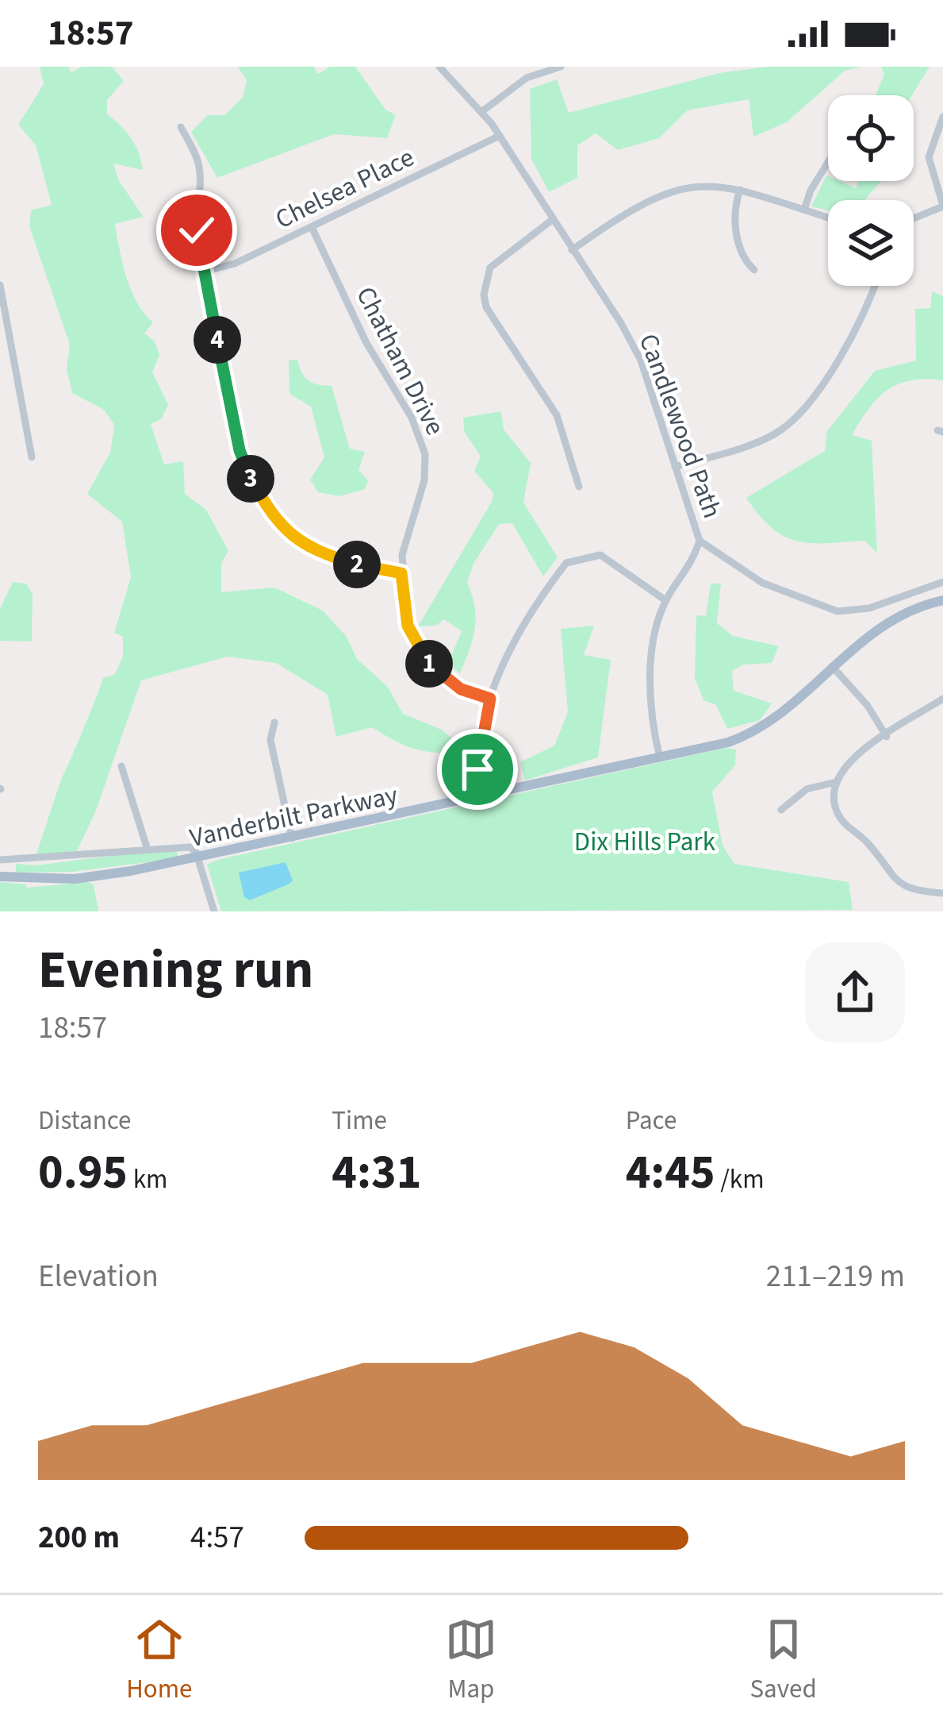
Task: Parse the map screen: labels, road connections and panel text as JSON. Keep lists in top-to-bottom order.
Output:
{
  "streets": {
    "main road": ["Vanderbilt Parkway"],
    "street": ["Chelsea Place", "Chatham Drive", "Candlewood Path"]
  },
  "crossings": [
    ["Chelsea Place", "Chatham Drive"],
    ["Chelsea Place", "Candlewood Path"]
  ],
  "parks": ["Dix Hills Park"],
  "page": {
    "status": "18:57",
    "pins": [
      "4",
      "3",
      "2",
      "1"
    ],
    "heading": ["Evening run", "18:57"],
    "stats": [
      ["Distance", "0.95 km"],
      ["Time", "4:31"],
      ["Pace", "4:45 /km"]
    ],
    "chart": ["Elevation", "211–219 m"],
    "list": [
      {
        "name": "200 m",
        "note": "4:57"
      }
    ],
    "tabs": ["Home", "Map", "Saved"]
  }
}
